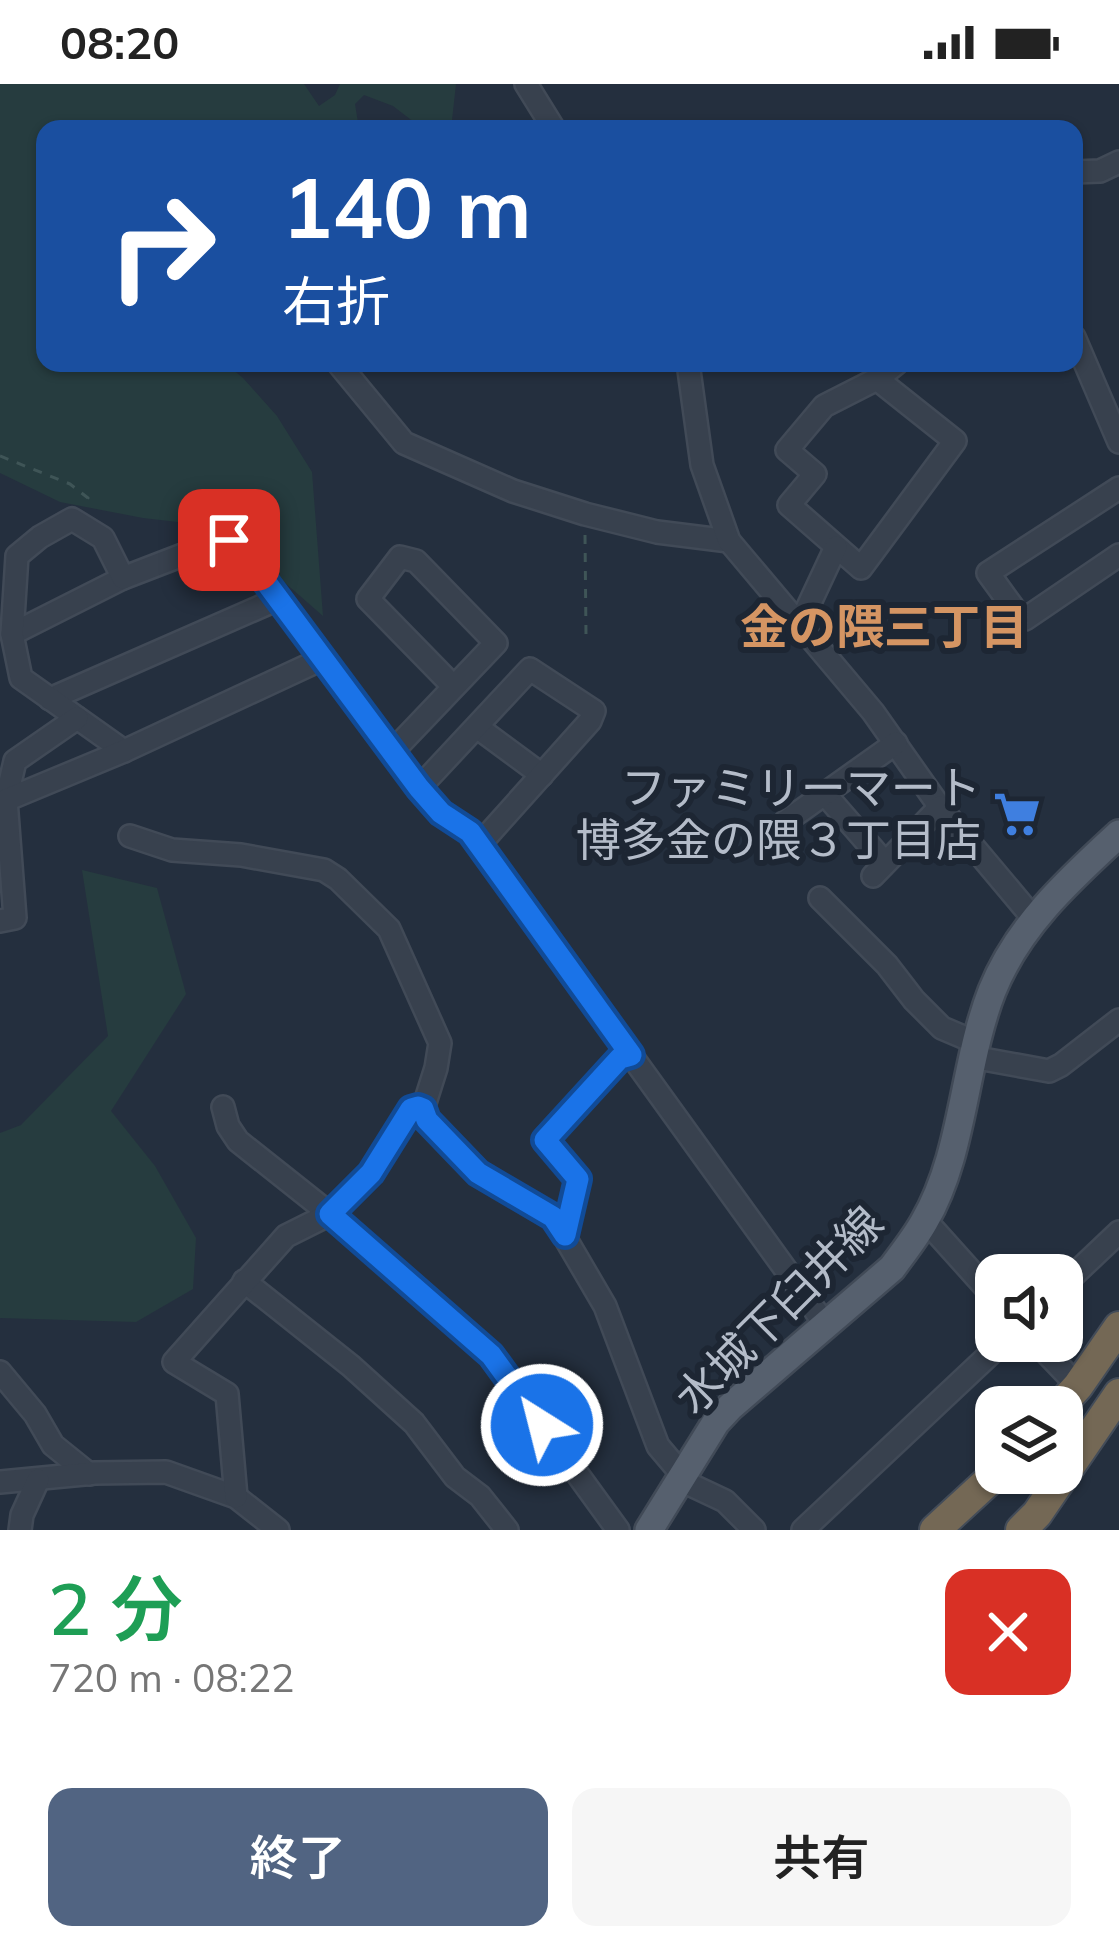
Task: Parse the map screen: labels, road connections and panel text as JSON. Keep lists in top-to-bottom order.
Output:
{
  "streets": {
    "main road": ["水城下臼井線"]
  },
  "districts": ["金の隈三丁目"],
  "places": {
    "supermarket": ["ファミリーマート 博多金の隈３丁目店"]
  },
  "page": {
    "status": "08:20",
    "turn": ["140 m", "右折"],
    "heading": ["2 分", "720 m · 08:22"],
    "buttons": ["終了", "共有"]
  }
}
